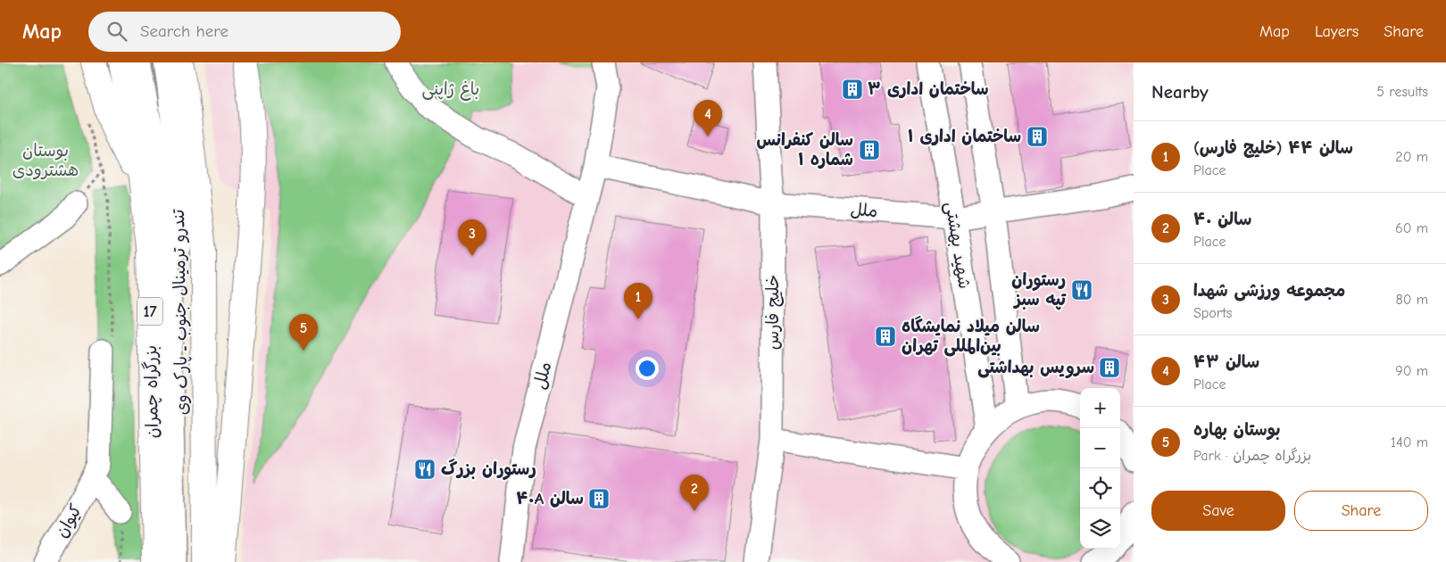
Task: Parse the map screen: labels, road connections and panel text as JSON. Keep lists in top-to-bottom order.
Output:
{
  "streets": {
    "highway": ["17", "بزرگراه چمران"],
    "street": [
      "ملل",
      "شهید بهشتی",
      "تندرو ترمینال جنوب ـ پارک وی",
      "خلیج فارس",
      "کیوان"
    ]
  },
  "crossings": [
    ["ملل", "شهید بهشتی"],
    ["ملل", "خلیج فارس"]
  ],
  "parks": ["باغ ژاپنی", "بوستان هشترودی"],
  "places": {
    "building": [
      "ساختمان اداری ۳",
      "ساختمان اداری ۱",
      "سالن کنفرانس شماره ۱",
      "سالن میلاد نمایشگاه بین‌المللی تهران",
      "سرویس بهداشتی",
      "۴۰A سالن"
    ],
    "restaurant": ["رستوران تپه سبز", "رستوران بزرگ"]
  },
  "page": {
    "header": "Map",
    "search": "Search here",
    "nav": ["Map", "Layers", "Share"],
    "heading": ["Nearby", "5 results"],
    "pins": [
      "4",
      "3",
      "1",
      "5",
      "2"
    ],
    "list": [
      {
        "mark": "1",
        "name": "سالن ۴۴ (خلیج فارس)",
        "note": "Place",
        "value": "20 m"
      },
      {
        "mark": "2",
        "name": "سالن ۴۰",
        "note": "Place",
        "value": "60 m"
      },
      {
        "mark": "3",
        "name": "مجموعه ورزشی شهدا",
        "note": "Sports",
        "value": "80 m"
      },
      {
        "mark": "4",
        "name": "سالن ۴۳",
        "note": "Place",
        "value": "90 m"
      },
      {
        "mark": "5",
        "name": "بوستان بهاره",
        "note": "Park · بزرگراه چمران",
        "value": "140 m"
      }
    ],
    "map_buttons": ["+", "−"],
    "buttons": ["Save", "Share"]
  }
}
